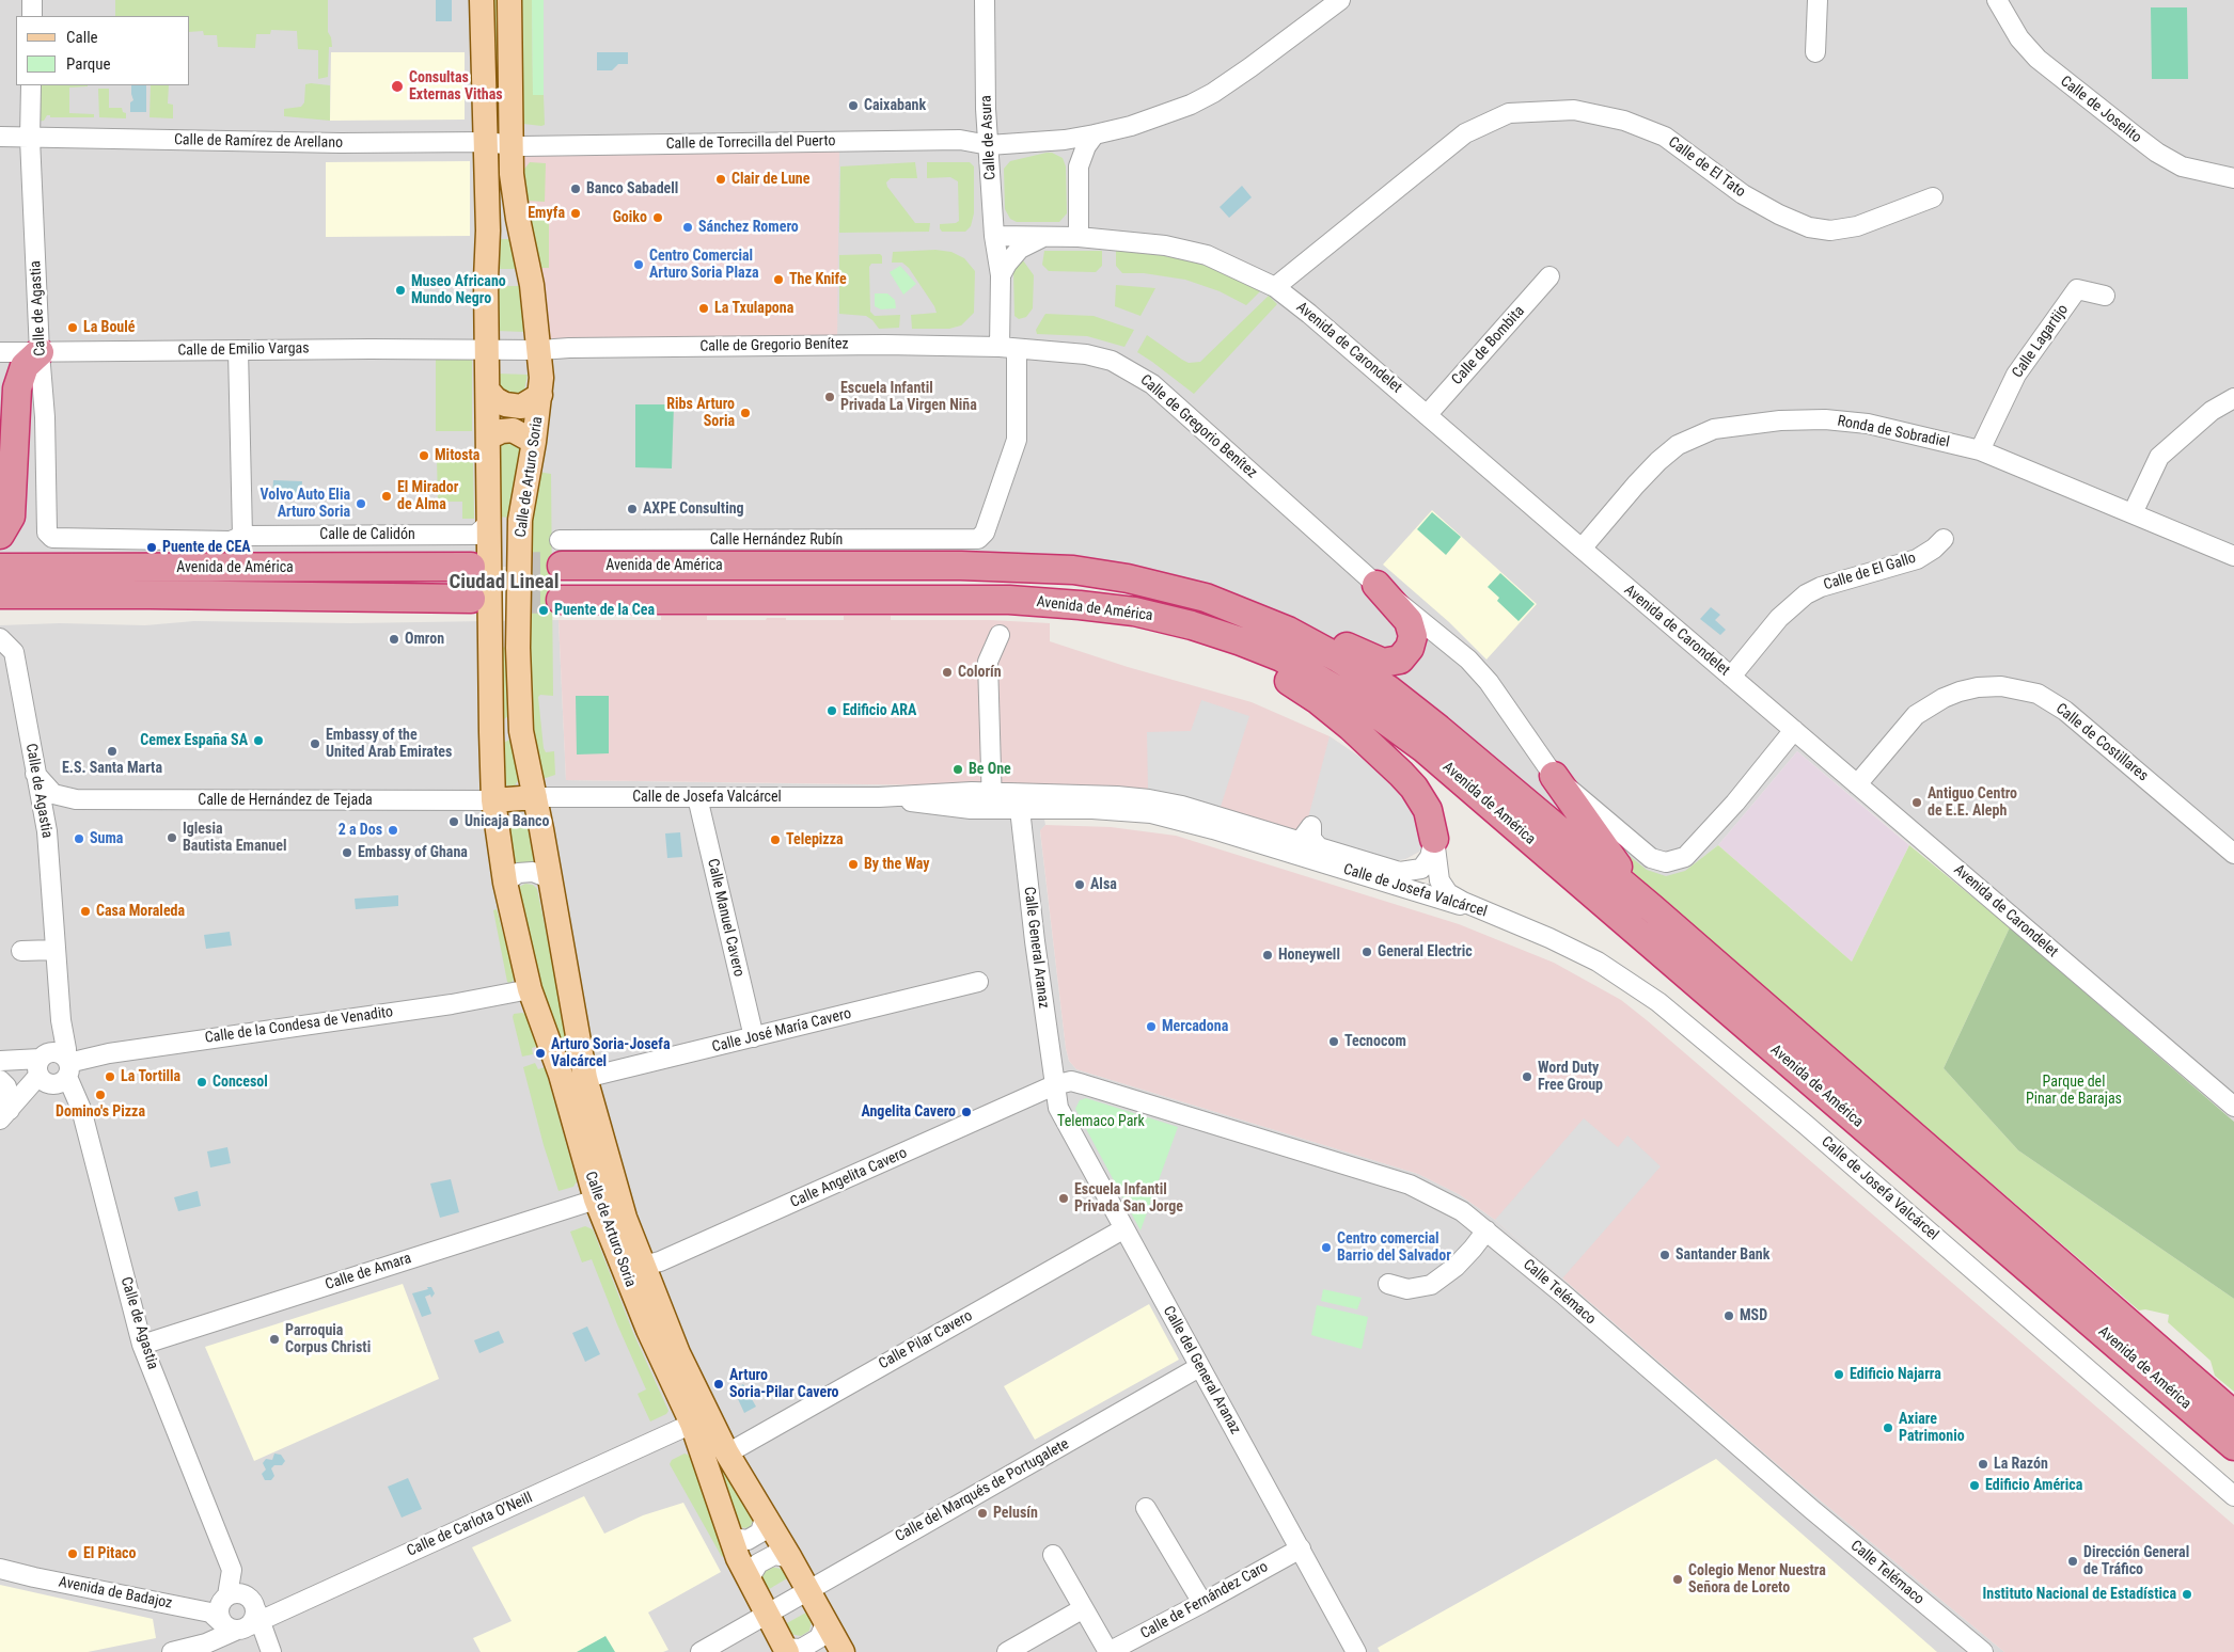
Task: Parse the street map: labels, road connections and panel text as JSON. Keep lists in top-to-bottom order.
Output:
{
  "streets": {
    "highway": ["Avenida de América"],
    "main road": ["Calle de Arturo Soria"],
    "street": [
      "Calle de Joselito",
      "Calle de Asura",
      "Calle de Ramírez de Arellano",
      "Calle de Torrecilla del Puerto",
      "Calle de El Tato",
      "Calle de Agastia",
      "Calle Lagartijo",
      "Calle de Gregorio Benítez",
      "Calle de Bombita",
      "Avenida de Carondelet",
      "Calle de Emilio Vargas",
      "Ronda de Sobradiel",
      "Calle de Calidón",
      "Calle Hernández Rubín",
      "Calle de El Gallo",
      "Calle de Costillares",
      "Calle de Josefa Valcárcel",
      "Calle de Hernández de Tejada",
      "Calle Manuel Cavero",
      "Calle General Aranaz",
      "Calle de la Condesa de Venadito",
      "Calle José María Cavero",
      "Calle Angelita Cavero",
      "Calle de Amara",
      "Calle Telémaco",
      "Calle Pilar Cavero",
      "Calle del General Aranaz",
      "Calle del Marqués de Portugalete",
      "Calle de Carlota O’Neill",
      "Avenida de Badajoz",
      "Calle de Fernández Caro"
    ]
  },
  "crossings": [
    ["Calle de Asura", "Calle de Torrecilla del Puerto"],
    ["Calle de Asura", "Calle de Gregorio Benítez"],
    ["Calle de Asura", "Avenida de Carondelet"],
    ["Calle de Asura", "Calle Hernández Rubín"],
    ["Calle de Ramírez de Arellano", "Calle de Agastia"],
    ["Calle de Ramírez de Arellano", "Calle de Arturo Soria"],
    ["Calle de Torrecilla del Puerto", "Calle de Arturo Soria"],
    ["Calle de El Tato", "Avenida de Carondelet"],
    ["Calle de Agastia", "Calle de Emilio Vargas"],
    ["Calle de Agastia", "Calle de Calidón"],
    ["Calle de Agastia", "Calle de Hernández de Tejada"],
    ["Calle de Agastia", "Calle de la Condesa de Venadito"],
    ["Calle de Agastia", "Calle de Amara"],
    ["Calle de Agastia", "Avenida de Badajoz"],
    ["Calle Lagartijo", "Ronda de Sobradiel"],
    ["Calle de Gregorio Benítez", "Avenida de Carondelet"],
    ["Calle de Gregorio Benítez", "Calle de Arturo Soria"],
    ["Calle de Gregorio Benítez", "Calle Hernández Rubín"],
    ["Calle de Bombita", "Avenida de Carondelet"],
    ["Avenida de Carondelet", "Ronda de Sobradiel"],
    ["Avenida de Carondelet", "Calle de El Gallo"],
    ["Avenida de Carondelet", "Calle de Costillares"],
    ["Calle de Emilio Vargas", "Calle de Arturo Soria"],
    ["Calle de Arturo Soria", "Calle de Calidón"],
    ["Calle de Arturo Soria", "Calle de Josefa Valcárcel"],
    ["Calle de Arturo Soria", "Calle de Hernández de Tejada"],
    ["Calle de Arturo Soria", "Calle de la Condesa de Venadito"],
    ["Calle de Arturo Soria", "Calle José María Cavero"],
    ["Calle de Arturo Soria", "Calle Angelita Cavero"],
    ["Calle de Arturo Soria", "Calle de Amara"],
    ["Calle de Arturo Soria", "Calle Pilar Cavero"],
    ["Calle de Arturo Soria", "Calle del Marqués de Portugalete"],
    ["Calle de Arturo Soria", "Calle de Carlota O’Neill"],
    ["Calle Hernández Rubín", "Avenida de América"],
    ["Calle de Josefa Valcárcel", "Calle Manuel Cavero"],
    ["Calle de Josefa Valcárcel", "Calle General Aranaz"],
    ["Calle Manuel Cavero", "Calle José María Cavero"],
    ["Calle General Aranaz", "Calle Angelita Cavero"],
    ["Calle General Aranaz", "Calle Telémaco"],
    ["Calle General Aranaz", "Calle del General Aranaz"],
    ["Calle Angelita Cavero", "Calle Telémaco"],
    ["Calle Angelita Cavero", "Calle del General Aranaz"],
    ["Calle Telémaco", "Calle del General Aranaz"],
    ["Calle Pilar Cavero", "Calle del General Aranaz"],
    ["Calle del General Aranaz", "Calle del Marqués de Portugalete"],
    ["Calle del General Aranaz", "Calle de Fernández Caro"],
    ["Calle de Carlota O’Neill", "Avenida de Badajoz"]
  ],
  "districts": ["Ciudad Lineal"],
  "parks": ["Parque del Pinar de Barajas", "Telemaco Park"],
  "places": [
    "Consultas Externas Vithas",
    "Caixabank",
    "Clair de Lune",
    "Banco Sabadell",
    "Emyfa",
    "Goiko",
    "Sánchez Romero",
    "Centro Comercial Arturo Soria Plaza",
    "The Knife",
    "Museo Africano Mundo Negro",
    "La Txulapona",
    "La Boulé",
    "Escuela Infantil Privada La Virgen Niña",
    "Ribs Arturo Soria",
    "Mitosta",
    "El Mirador de Alma",
    "Volvo Auto Elia Arturo Soria",
    "AXPE Consulting",
    "Puente de CEA",
    "Puente de la Cea",
    "Omron",
    "Colorín",
    "Edificio ARA",
    "Cemex España SA",
    "Embassy of the United Arab Emirates",
    "E.S. Santa Marta",
    "Be One",
    "Antiguo Centro de E.E. Aleph",
    "Unicaja Banco",
    "2 a Dos",
    "Iglesia Bautista Emanuel",
    "Suma",
    "Telepizza",
    "Embassy of Ghana",
    "By the Way",
    "Alsa",
    "Casa Moraleda",
    "General Electric",
    "Honeywell",
    "Mercadona",
    "Tecnocom",
    "Arturo Soria-Josefa Valcárcel",
    "La Tortilla",
    "Word Duty Free Group",
    "Concesol",
    "Domino's Pizza",
    "Angelita Cavero",
    "Escuela Infantil Privada San Jorge",
    "Centro comercial Barrio del Salvador",
    "Santander Bank",
    "MSD",
    "Parroquia Corpus Christi",
    "Edificio Najarra",
    "Arturo Soria-Pilar Cavero",
    "Axiare Patrimonio",
    "La Razón",
    "Edificio América",
    "Pelusín",
    "El Pitaco",
    "Dirección General de Tráfico",
    "Colegio Menor Nuestra Señora de Loreto",
    "Instituto Nacional de Estadística"
  ],
  "legend": ["Calle", "Parque"]
}
